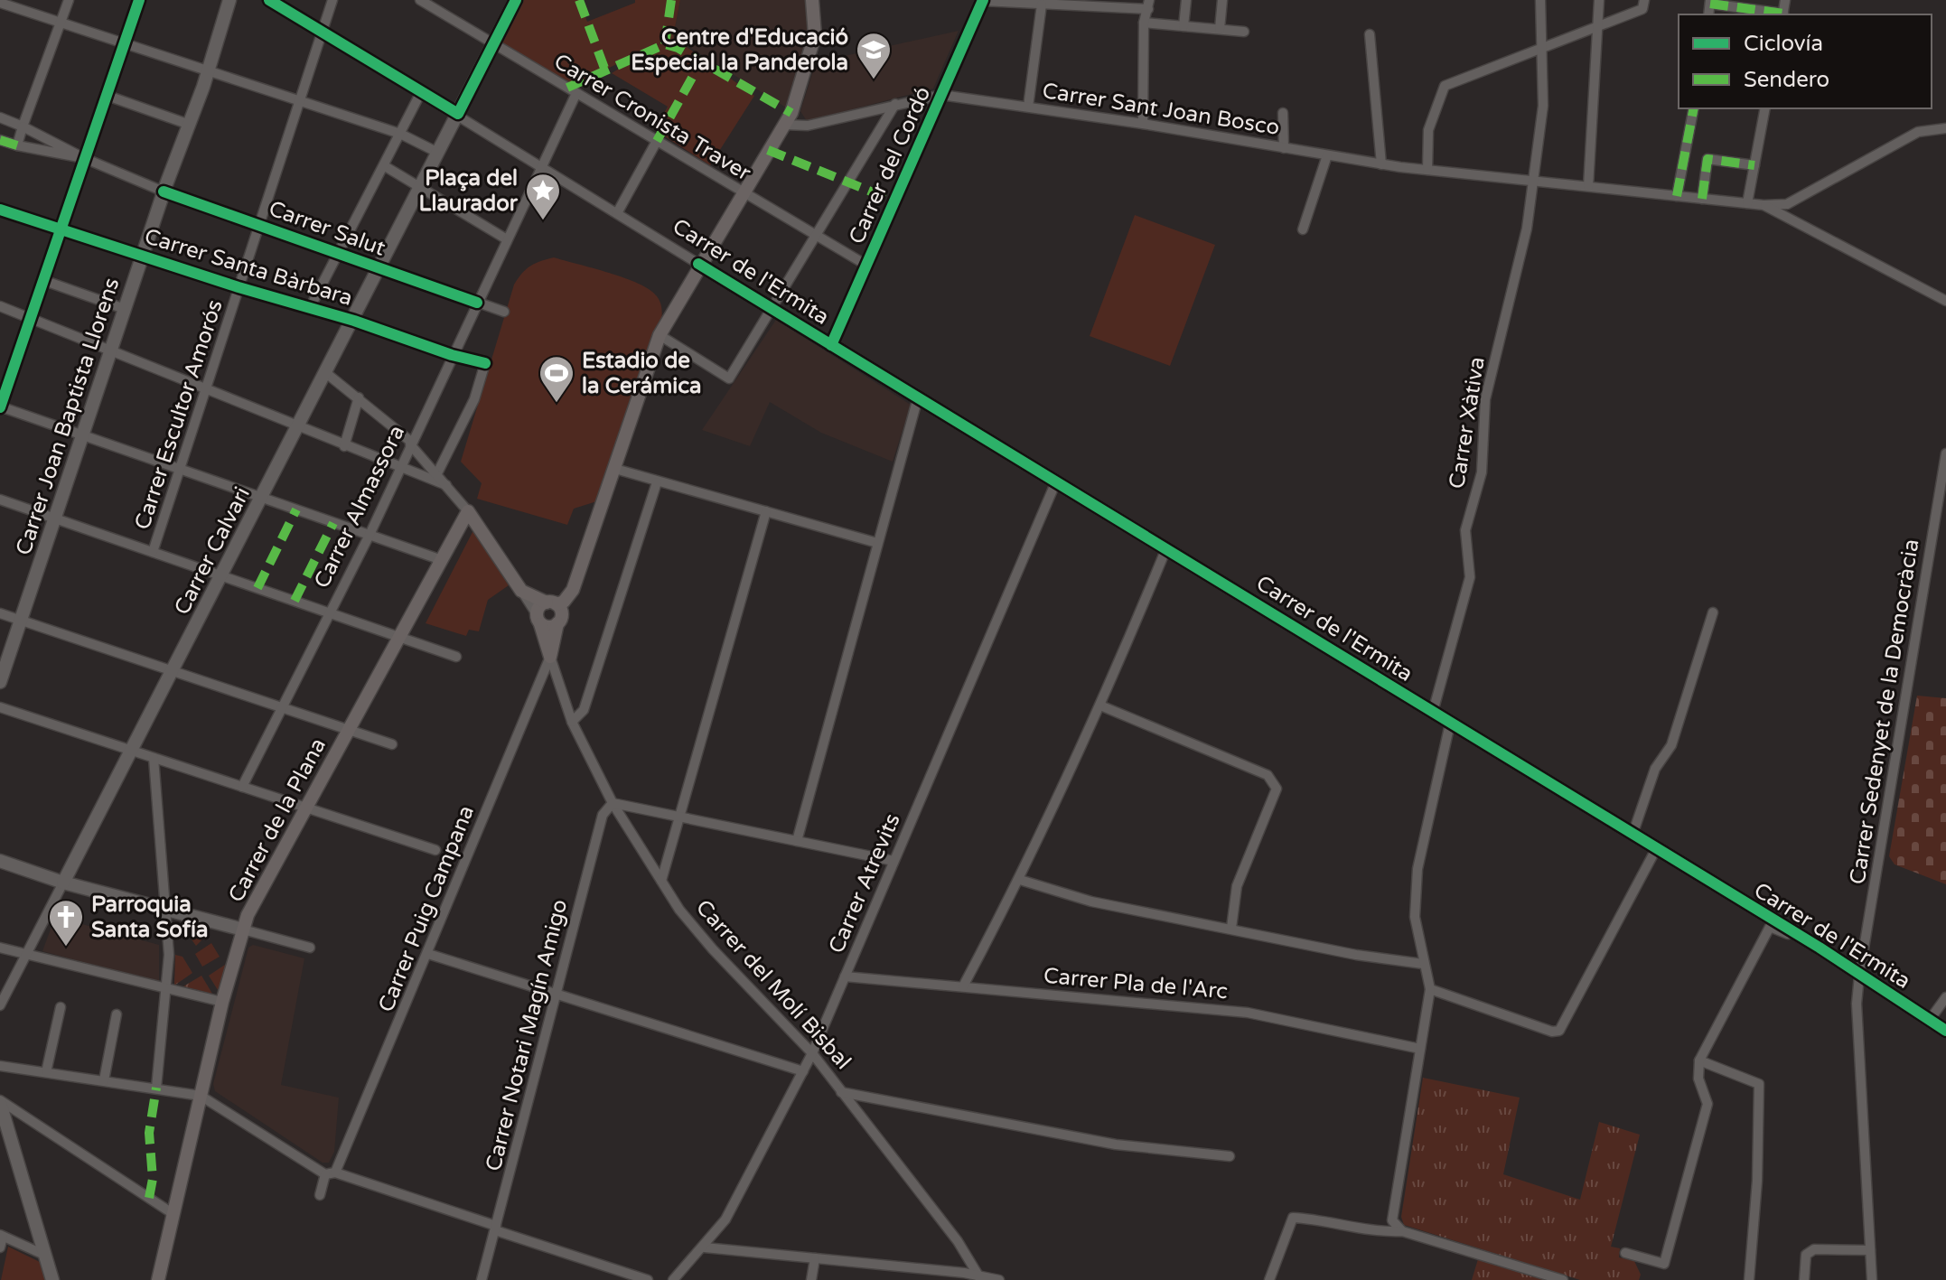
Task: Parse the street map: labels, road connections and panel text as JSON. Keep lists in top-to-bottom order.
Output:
{
  "streets": {
    "main road": ["Carrer de la Plana", "Carrer del Molí Bisbal"],
    "street": [
      "Carrer Sant Joan Bosco",
      "Carrer Cronista Traver",
      "Carrer del Cordó",
      "Carrer Salut",
      "Carrer Santa Bàrbara",
      "Carrer de l'Ermita",
      "Carrer Escultor Amorós",
      "Carrer Joan Baptista Llorens",
      "Carrer Xàtiva",
      "Carrer Almassora",
      "Carrer Calvari",
      "Carrer Sedenyet de la Democràcia",
      "Carrer Atrevits",
      "Carrer Puig Campana",
      "Carrer Pla de l'Arc",
      "Carrer Notari Magín Amigo"
    ]
  },
  "crossings": [
    ["Carrer Sant Joan Bosco", "Carrer del Cordó"],
    ["Carrer Sant Joan Bosco", "Carrer Xàtiva"],
    ["Carrer Cronista Traver", "Carrer del Cordó"],
    ["Carrer Cronista Traver", "Carrer Calvari"],
    ["Carrer del Cordó", "Carrer de l'Ermita"],
    ["Carrer Salut", "Carrer Escultor Amorós"],
    ["Carrer Salut", "Carrer Joan Baptista Llorens"],
    ["Carrer Salut", "Carrer Almassora"],
    ["Carrer Salut", "Carrer Calvari"],
    ["Carrer Santa Bàrbara", "Carrer Escultor Amorós"],
    ["Carrer Santa Bàrbara", "Carrer Joan Baptista Llorens"],
    ["Carrer Santa Bàrbara", "Carrer Almassora"],
    ["Carrer Santa Bàrbara", "Carrer Calvari"],
    ["Carrer Santa Bàrbara", "Carrer del Molí Bisbal"],
    ["Carrer de l'Ermita", "Carrer Escultor Amorós"],
    ["Carrer de l'Ermita", "Carrer Xàtiva"],
    ["Carrer de l'Ermita", "Carrer Calvari"],
    ["Carrer de l'Ermita", "Carrer Sedenyet de la Democràcia"],
    ["Carrer de l'Ermita", "Carrer Atrevits"],
    ["Carrer Almassora", "Carrer del Molí Bisbal"],
    ["Carrer Calvari", "Carrer del Molí Bisbal"],
    ["Carrer de la Plana", "Carrer del Molí Bisbal"],
    ["Carrer Atrevits", "Carrer Pla de l'Arc"],
    ["Carrer Atrevits", "Carrer del Molí Bisbal"],
    ["Carrer Puig Campana", "Carrer del Molí Bisbal"],
    ["Carrer del Molí Bisbal", "Carrer Notari Magín Amigo"]
  ],
  "places": {
    "school or university": ["Centre d'Educació Especial la Panderola"],
    "place": ["Plaça del Llaurador"],
    "sports": ["Estadio de la Cerámica"],
    "church": ["Parroquia Santa Sofía"]
  },
  "legend": ["Ciclovía", "Sendero"]
}
